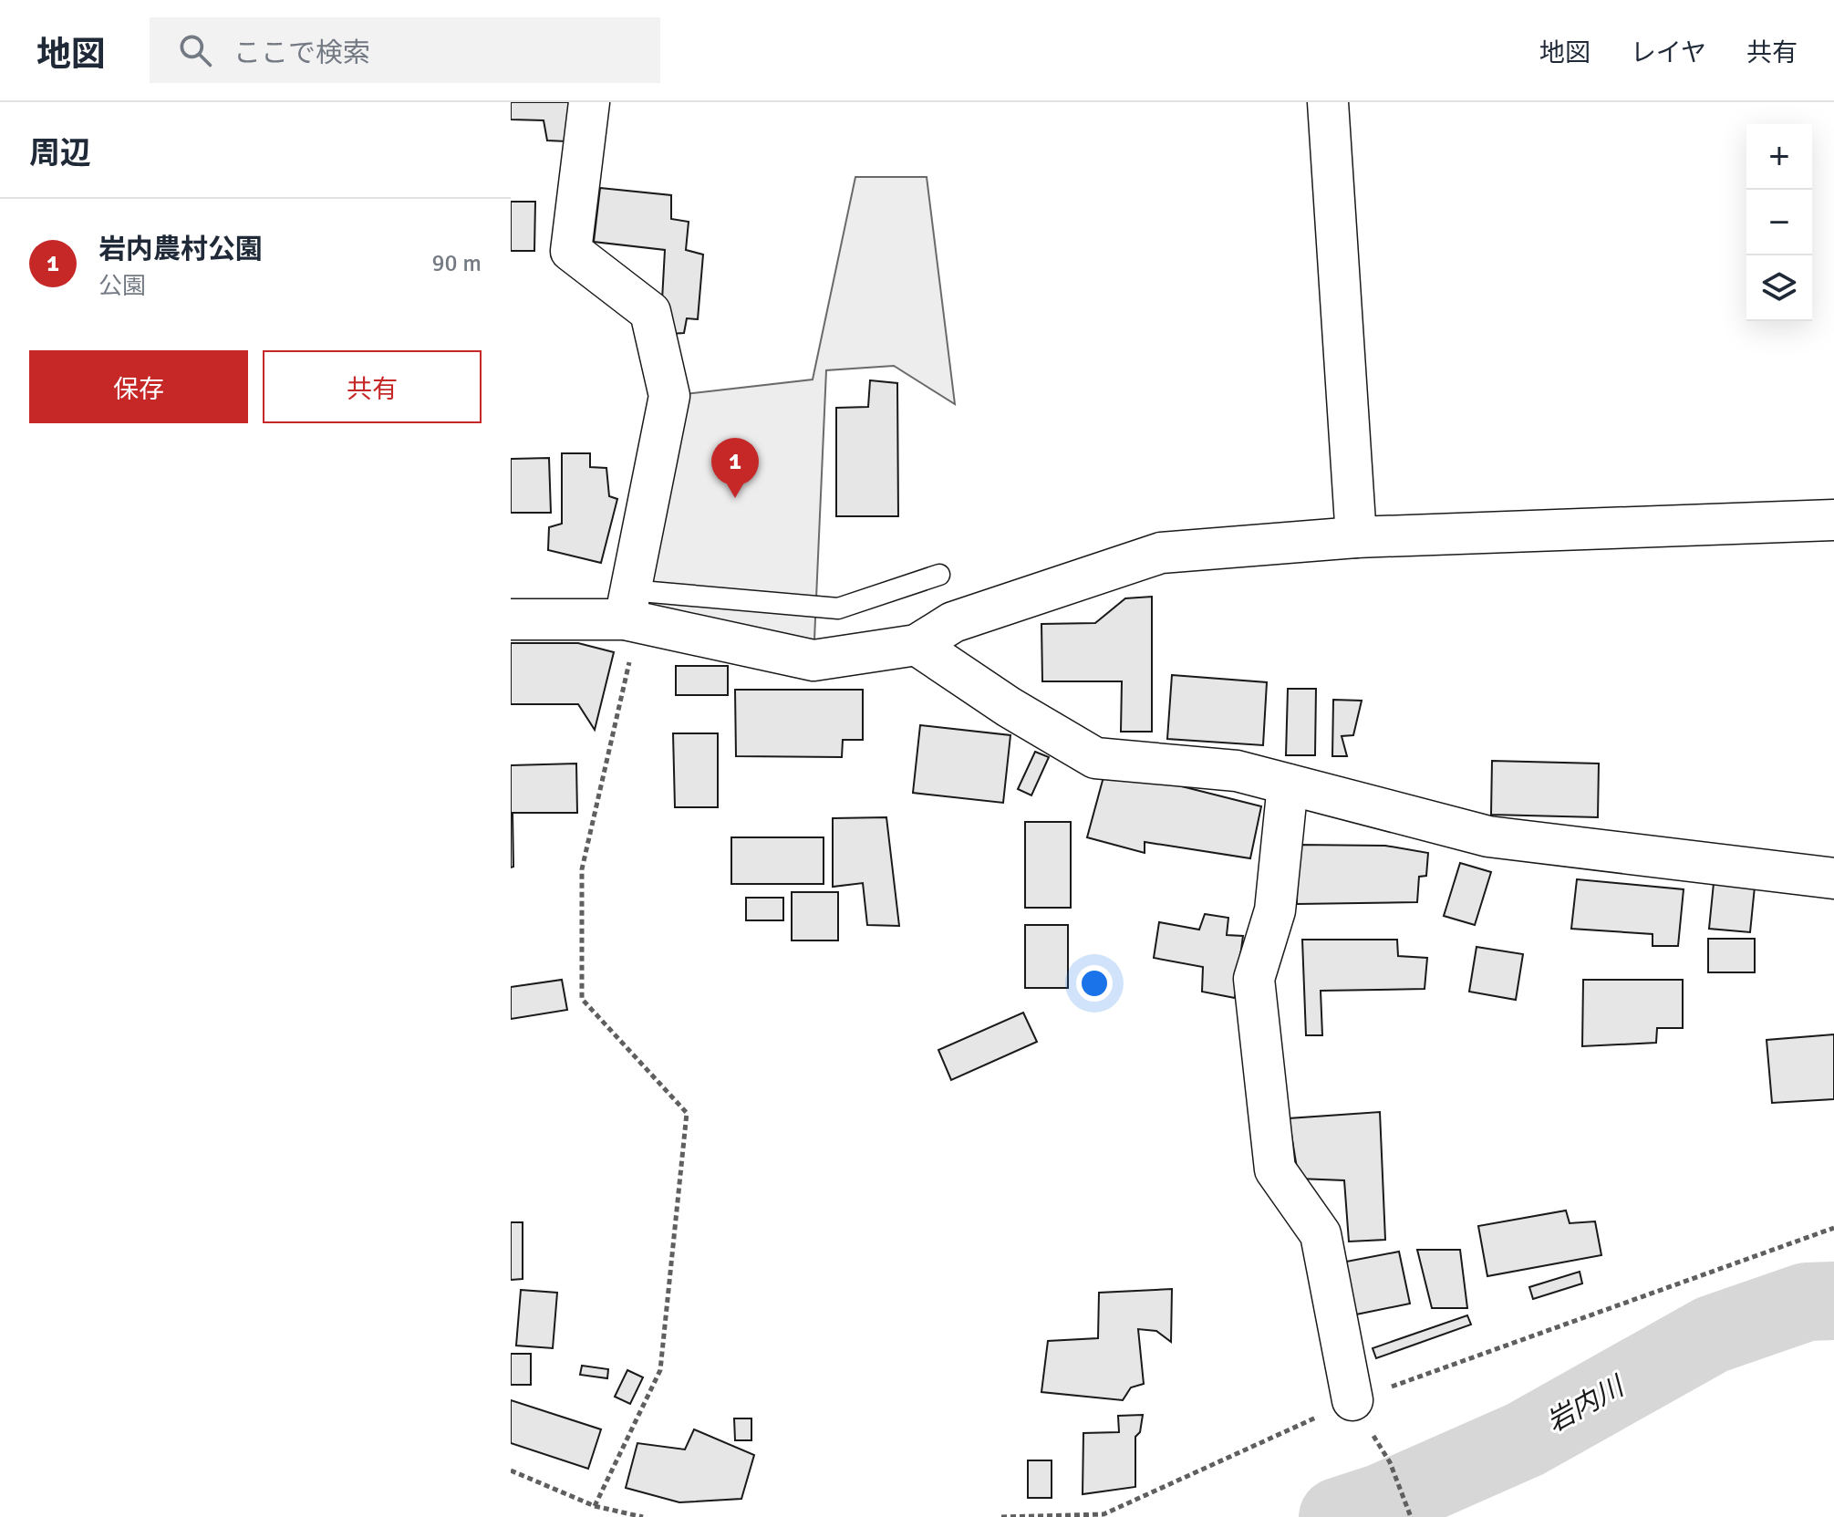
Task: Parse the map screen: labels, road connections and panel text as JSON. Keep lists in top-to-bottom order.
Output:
{
  "water": ["岩内川"],
  "page": {
    "header": "地図",
    "search": "ここで検索",
    "nav": ["地図", "レイヤ", "共有"],
    "heading": "周辺",
    "map_buttons": ["+", "−"],
    "list": [
      {
        "mark": "1",
        "name": "岩内農村公園",
        "note": "公園",
        "value": "90 m"
      }
    ],
    "buttons": ["保存", "共有"],
    "pins": "1"
  }
}
